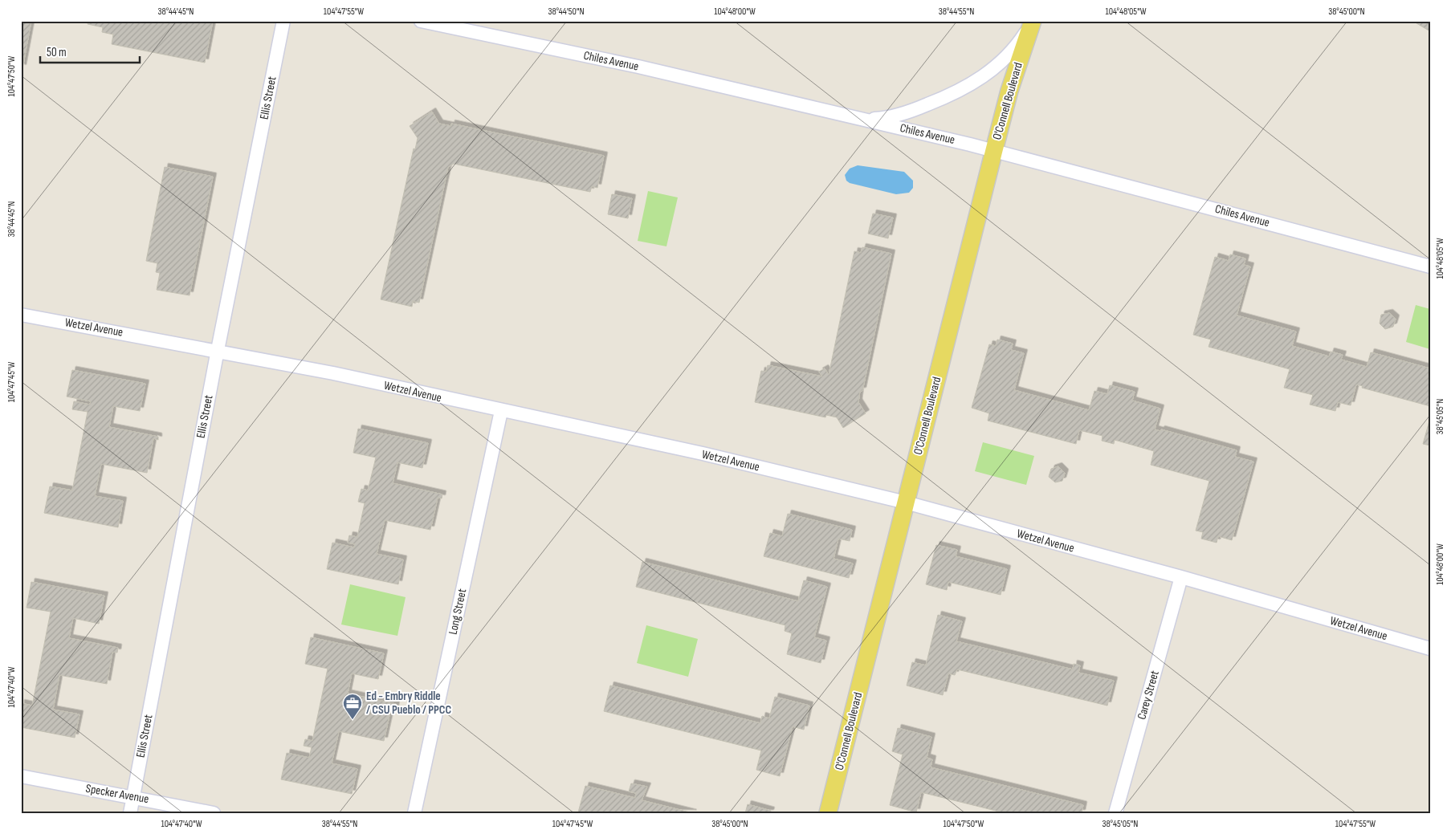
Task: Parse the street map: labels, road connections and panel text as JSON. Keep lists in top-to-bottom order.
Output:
{
  "streets": {
    "main road": ["O'Connell Boulevard"],
    "street": [
      "Chiles Avenue",
      "Ellis Street",
      "Wetzel Avenue",
      "Long Street",
      "Carey Street",
      "Specker Avenue"
    ]
  },
  "crossings": [
    ["Chiles Avenue", "O'Connell Boulevard"],
    ["Ellis Street", "Wetzel Avenue"],
    ["Ellis Street", "Specker Avenue"],
    ["O'Connell Boulevard", "Wetzel Avenue"],
    ["Wetzel Avenue", "Long Street"],
    ["Wetzel Avenue", "Carey Street"]
  ],
  "places": {
    "office": ["Ed - Embry Riddle / CSU Pueblo / PPCC"]
  },
  "scale_bar": "50 m",
  "coordinates": [
    "38°44'45\"N",
    "104°47'55\"W",
    "38°44'50\"N",
    "104°48'00\"W",
    "38°44'55\"N",
    "104°48'05\"W",
    "38°45'00\"N",
    "104°47'50\"W",
    "104°47'45\"W",
    "38°45'05\"N",
    "104°47'40\"W"
  ]
}
